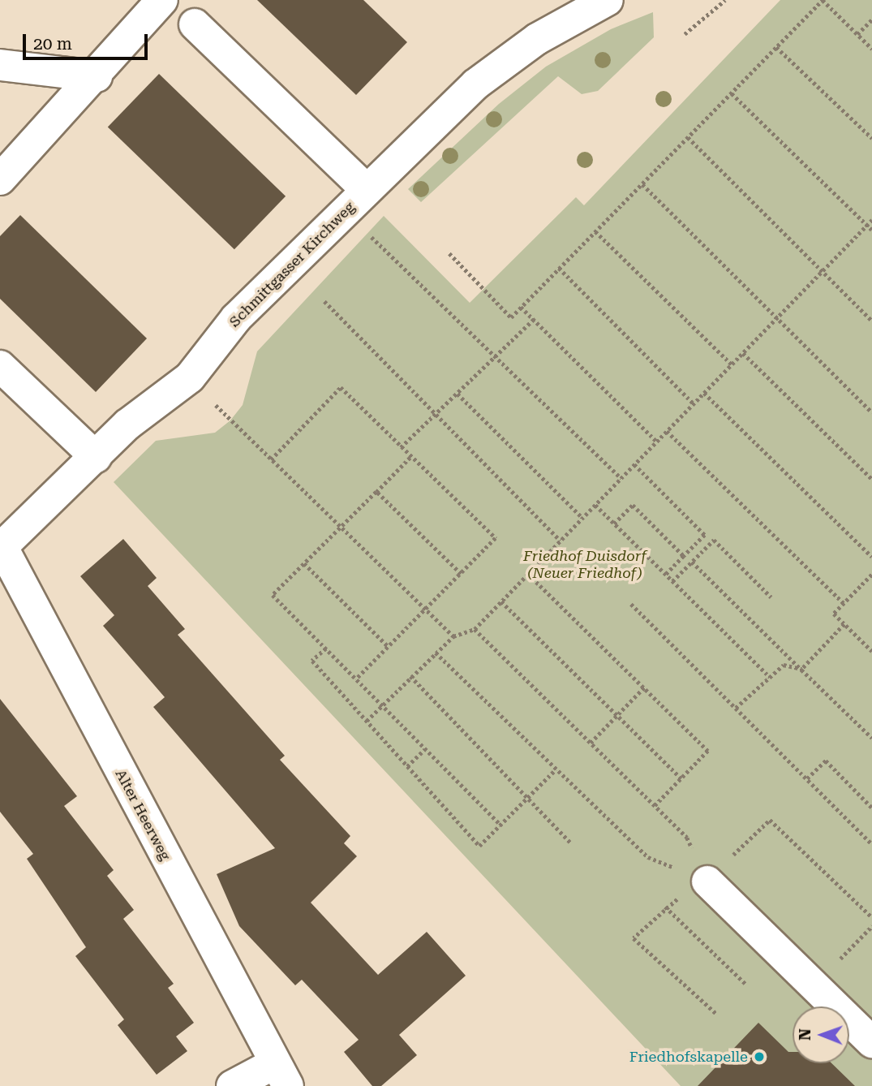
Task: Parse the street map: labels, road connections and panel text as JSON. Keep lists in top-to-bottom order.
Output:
{
  "streets": {
    "street": ["Schmittgasser Kirchweg", "Alter Heerweg"]
  },
  "crossings": [
    ["Schmittgasser Kirchweg", "Alter Heerweg"]
  ],
  "parks": ["Friedhof Duisdorf (Neuer Friedhof)"],
  "places": ["Friedhofskapelle"],
  "scale_bar": "20 m",
  "north": "left"
}
